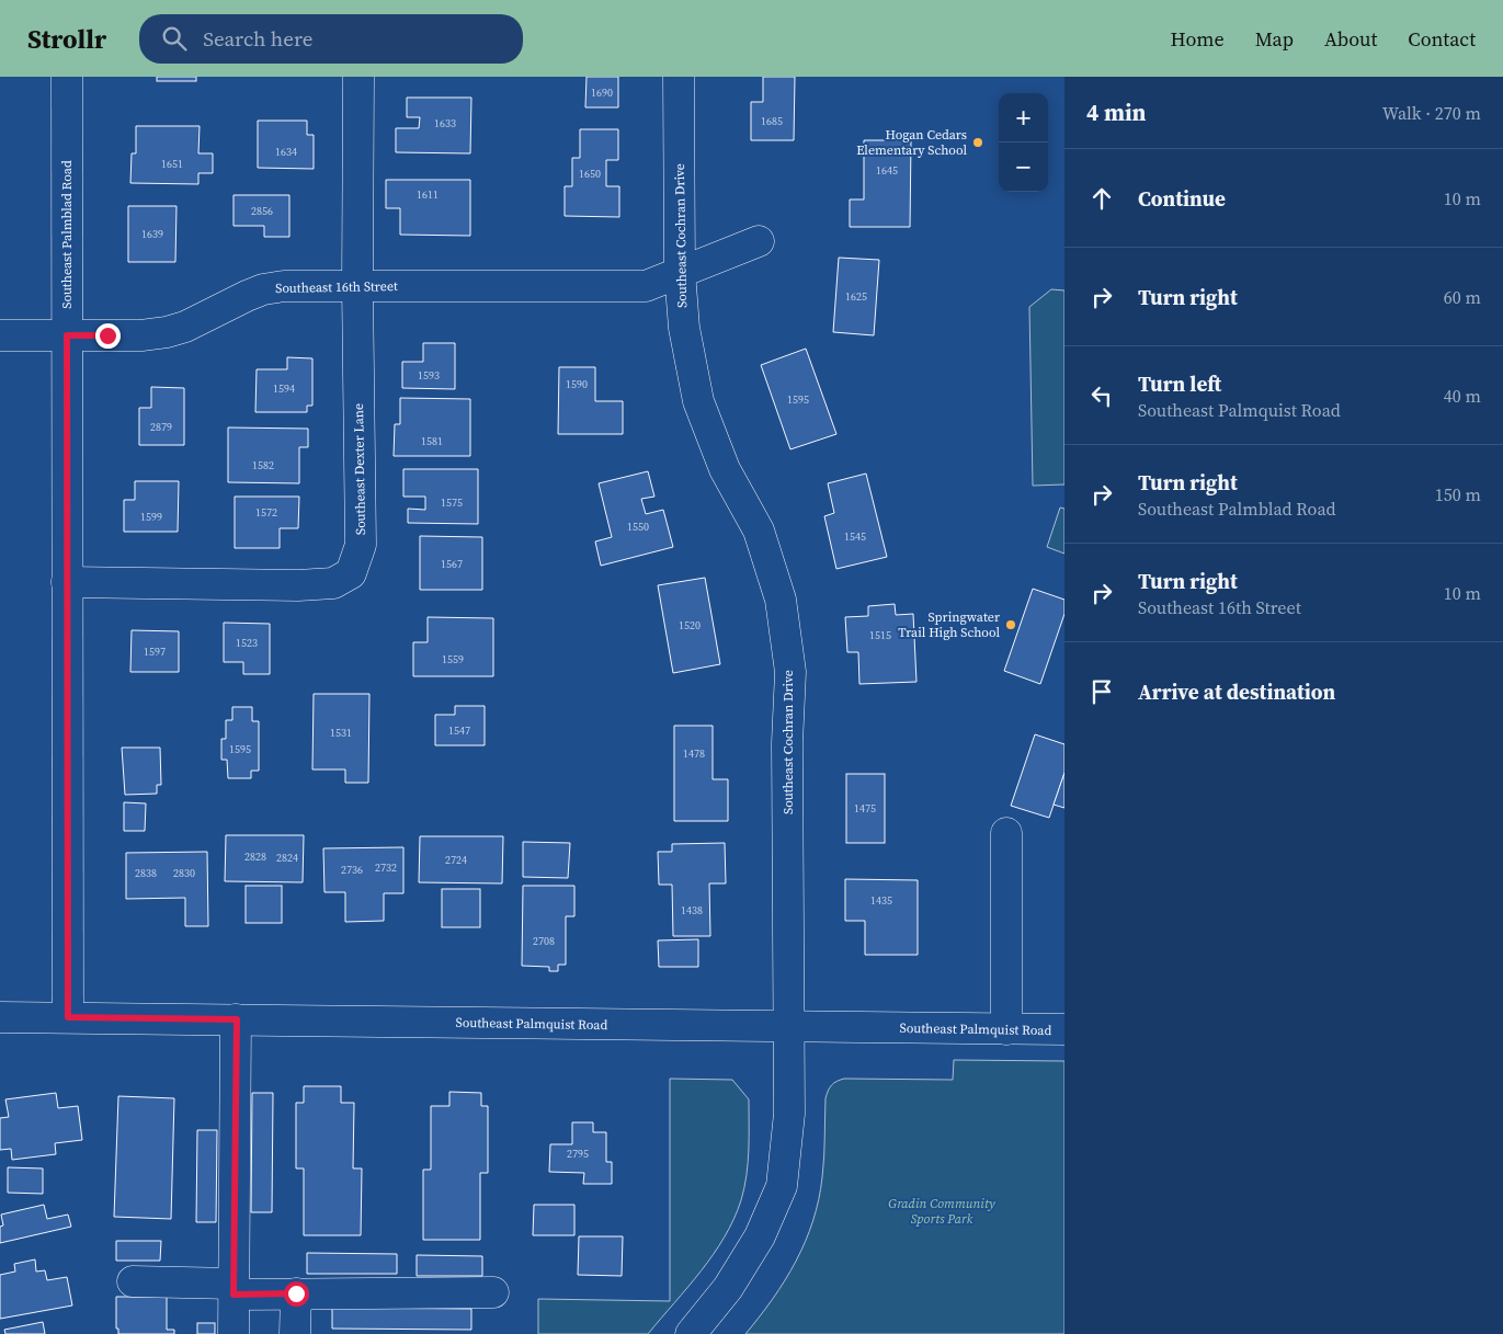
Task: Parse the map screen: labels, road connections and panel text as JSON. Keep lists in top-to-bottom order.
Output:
{
  "streets": {
    "street": [
      "Southeast Palmblad Road",
      "Southeast Cochran Drive",
      "Southeast 16th Street",
      "Southeast Dexter Lane",
      "Southeast Palmquist Road"
    ]
  },
  "crossings": [
    ["Southeast Palmblad Road", "Southeast 16th Street"],
    ["Southeast Palmblad Road", "Southeast Dexter Lane"],
    ["Southeast Palmblad Road", "Southeast Palmquist Road"],
    ["Southeast Cochran Drive", "Southeast 16th Street"],
    ["Southeast Cochran Drive", "Southeast Palmquist Road"],
    ["Southeast 16th Street", "Southeast Dexter Lane"]
  ],
  "parks": ["Gradin Community Sports Park"],
  "places": ["Hogan Cedars Elementary School", "Springwater Trail High School"],
  "house_numbers": [
    "1690",
    "1685",
    "1633",
    "1634",
    "1651",
    "1645",
    "1650",
    "1611",
    "2856",
    "1639",
    "1625",
    "1593",
    "1590",
    "1594",
    "1595",
    "2879",
    "1581",
    "1582",
    "1575",
    "1572",
    "1599",
    "1550",
    "1545",
    "1567",
    "1520",
    "1515",
    "1523",
    "1597",
    "1559",
    "1547",
    "1531",
    "1595",
    "1478",
    "1475",
    "2828",
    "2824",
    "2724",
    "2732",
    "2736",
    "2838",
    "2830",
    "1435",
    "1438",
    "2708",
    "2795"
  ],
  "page": {
    "header": "Strollr",
    "search": "Search here",
    "nav": [
      "Home",
      "Map",
      "About",
      "Contact"
    ],
    "heading": ["4 min", "Walk · 270 m"],
    "map_buttons": ["+", "−"],
    "list": [
      ["Continue", "10 m"],
      ["Turn right", "60 m"],
      ["Turn left", "Southeast Palmquist Road", "40 m"],
      ["Turn right", "Southeast Palmblad Road", "150 m"],
      ["Turn right", "Southeast 16th Street", "10 m"],
      "Arrive at destination"
    ]
  }
}
